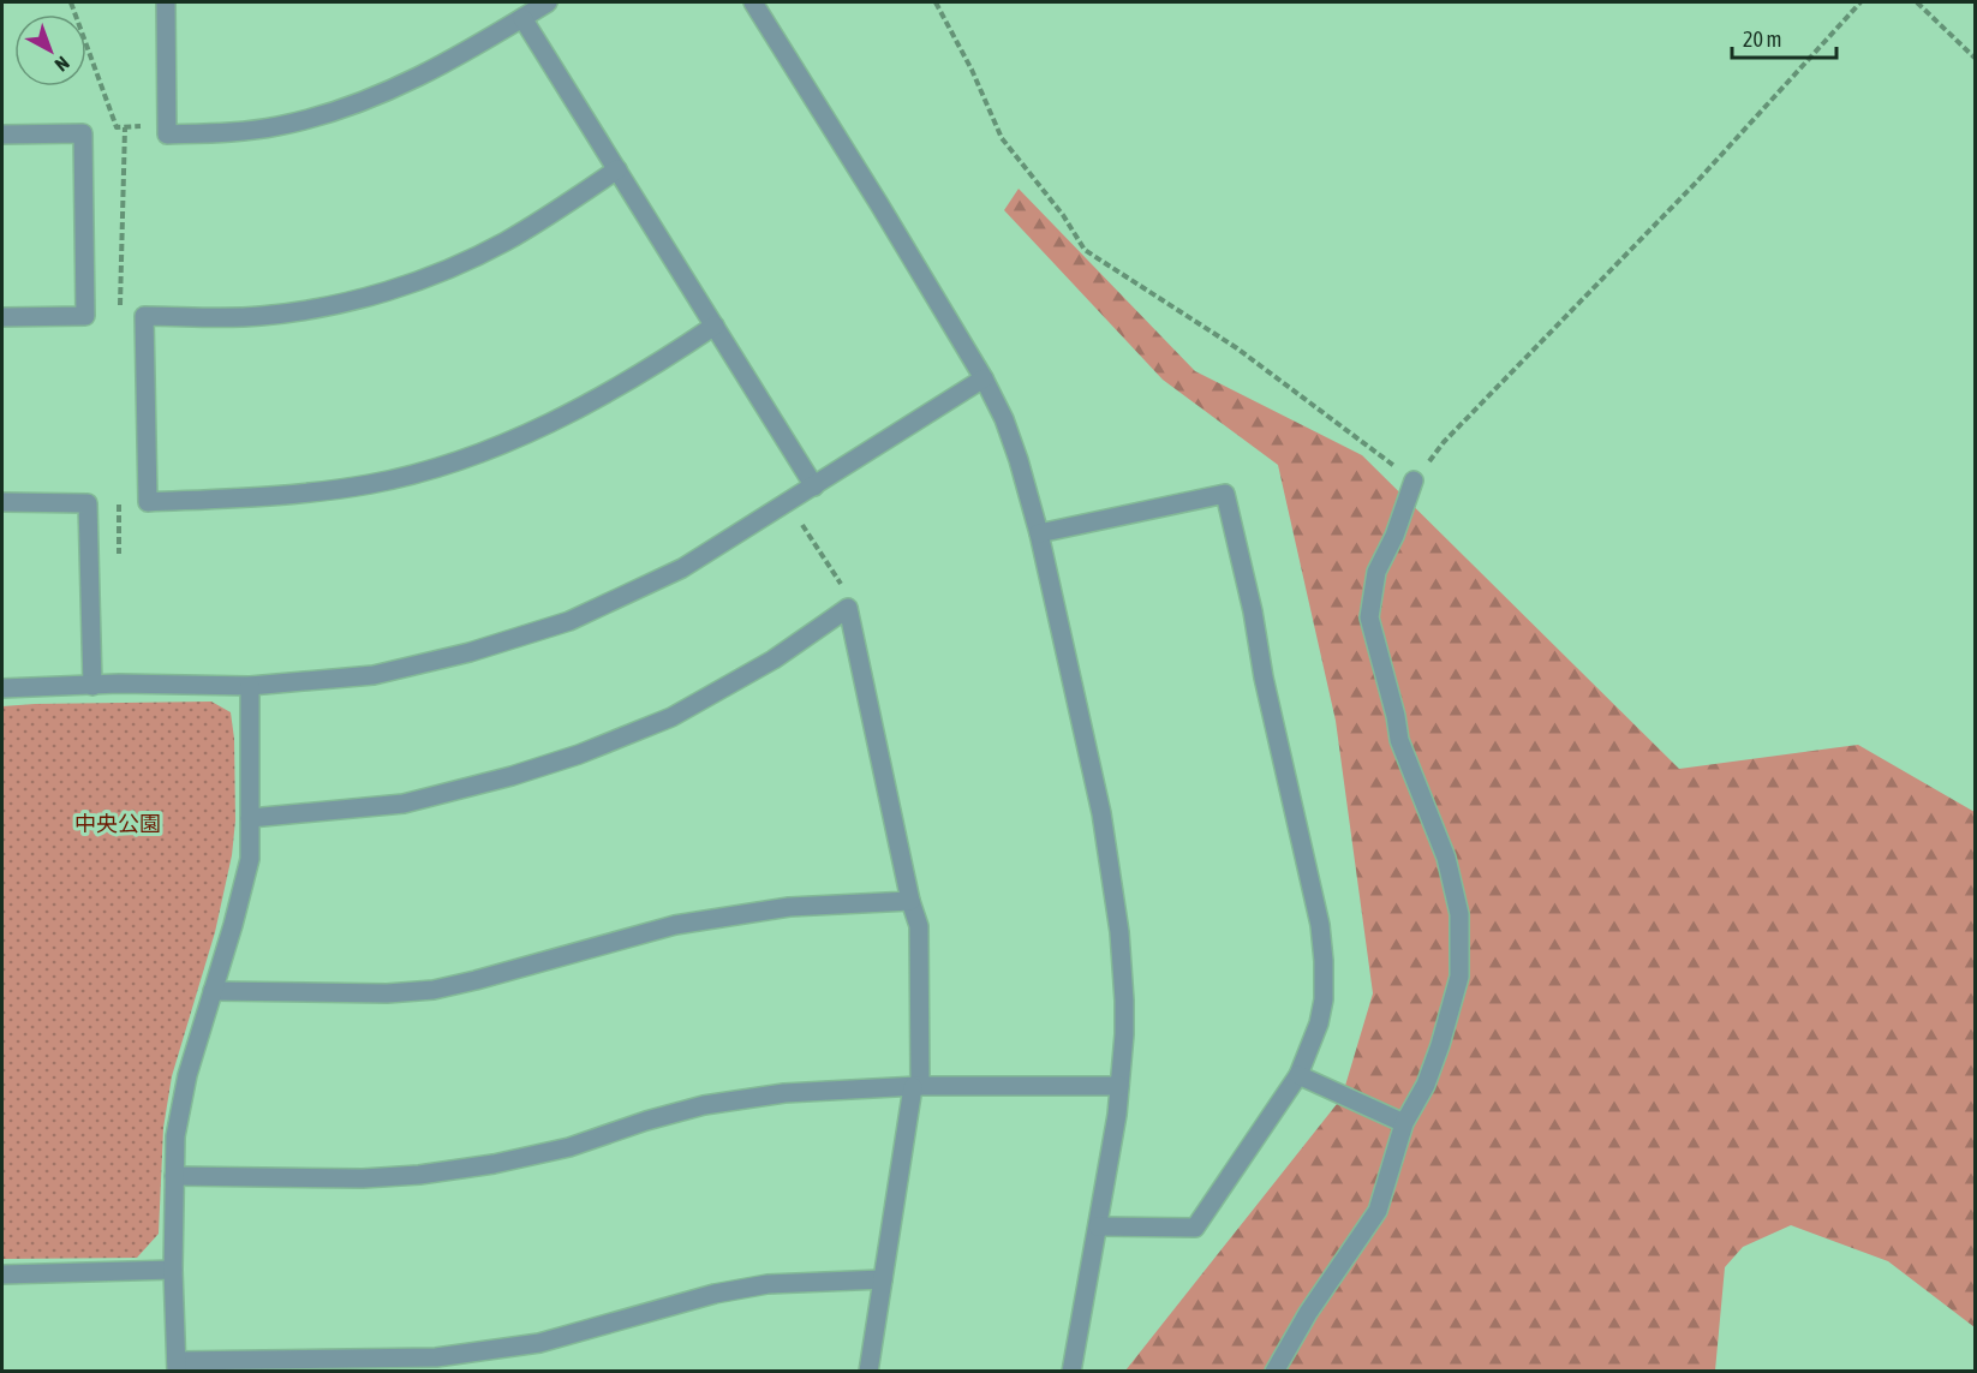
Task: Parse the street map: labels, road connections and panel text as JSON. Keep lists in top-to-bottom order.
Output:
{
  "parks": ["中央公園"],
  "scale_bar": "20 m",
  "north": "bottom right"
}
